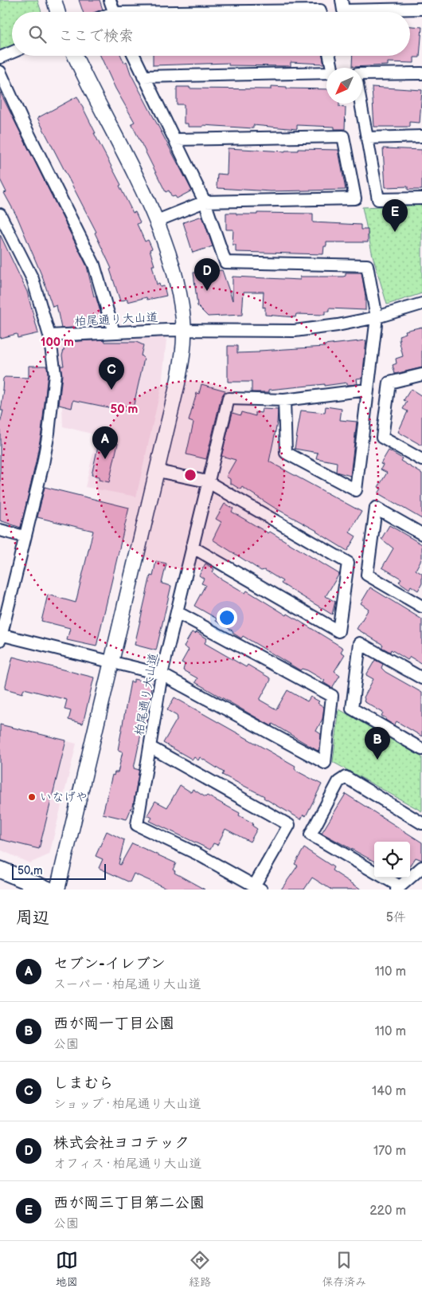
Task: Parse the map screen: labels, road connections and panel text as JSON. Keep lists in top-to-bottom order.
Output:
{
  "streets": {
    "street": ["柏尾通り大山道"]
  },
  "places": ["いなげや"],
  "scale_bar": "50 m",
  "north": "bottom left",
  "page": {
    "search": "ここで検索",
    "pins": [
      "E",
      "D",
      "C",
      "A",
      "B"
    ],
    "scale": "50 m",
    "heading": ["周辺", "5件"],
    "list": [
      {
        "mark": "A",
        "name": "セブン-イレブン",
        "note": "スーパー · 柏尾通り大山道",
        "value": "110 m"
      },
      {
        "mark": "B",
        "name": "西が岡一丁目公園",
        "note": "公園",
        "value": "110 m"
      },
      {
        "mark": "C",
        "name": "しまむら",
        "note": "ショップ · 柏尾通り大山道",
        "value": "140 m"
      },
      {
        "mark": "D",
        "name": "株式会社ヨコテック",
        "note": "オフィス · 柏尾通り大山道",
        "value": "170 m"
      },
      {
        "mark": "E",
        "name": "西が岡三丁目第二公園",
        "note": "公園",
        "value": "220 m"
      }
    ],
    "nav": ["地図", "経路", "保存済み"]
  },
  "rings": ["100 m", "50 m"]
}
